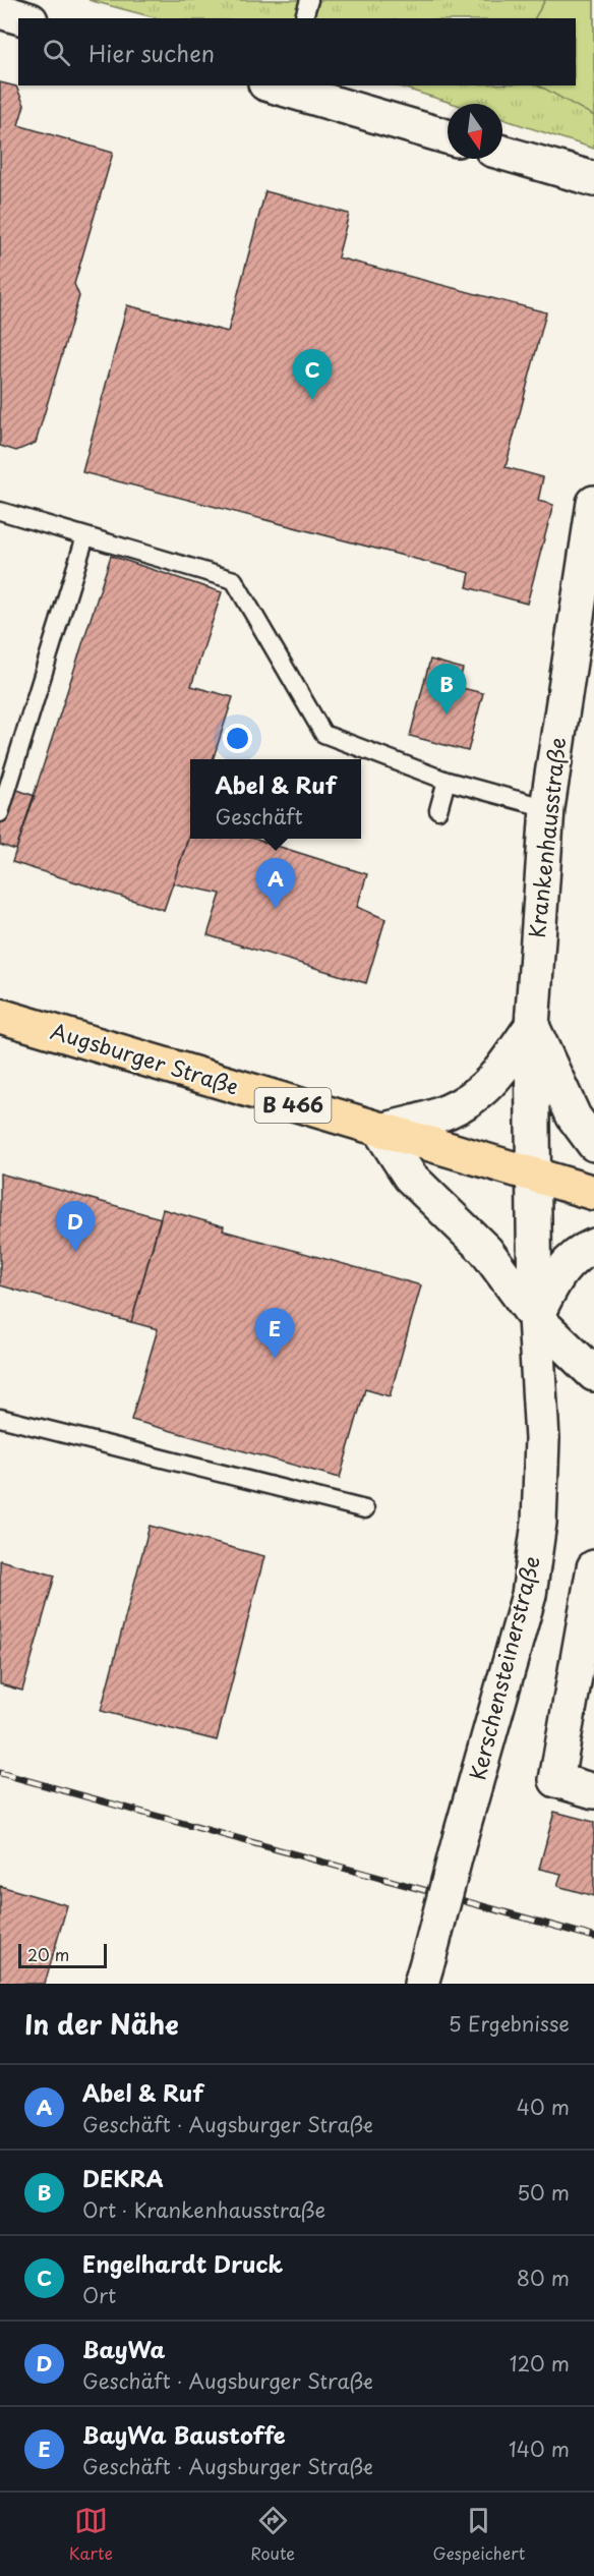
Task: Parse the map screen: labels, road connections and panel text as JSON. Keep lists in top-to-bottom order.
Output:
{
  "streets": {
    "main road": ["Augsburger Straße", "B 466"],
    "street": ["Krankenhausstraße", "Kerschensteinerstraße"]
  },
  "crossings": [
    ["Krankenhausstraße", "Augsburger Straße"]
  ],
  "scale_bar": "20 m",
  "north": "bottom",
  "page": {
    "search": "Hier suchen",
    "pins": [
      "C",
      "B",
      "A",
      "D",
      "E"
    ],
    "popup": ["Abel & Ruf", "Geschäft"],
    "scale": "20 m",
    "heading": ["In der Nähe", "5 Ergebnisse"],
    "list": [
      {
        "mark": "A",
        "name": "Abel & Ruf",
        "note": "Geschäft · Augsburger Straße",
        "value": "40 m"
      },
      {
        "mark": "B",
        "name": "DEKRA",
        "note": "Ort · Krankenhausstraße",
        "value": "50 m"
      },
      {
        "mark": "C",
        "name": "Engelhardt Druck",
        "note": "Ort",
        "value": "80 m"
      },
      {
        "mark": "D",
        "name": "BayWa",
        "note": "Geschäft · Augsburger Straße",
        "value": "120 m"
      },
      {
        "mark": "E",
        "name": "BayWa Baustoffe",
        "note": "Geschäft · Augsburger Straße",
        "value": "140 m"
      }
    ],
    "nav": ["Karte", "Route", "Gespeichert"]
  }
}
